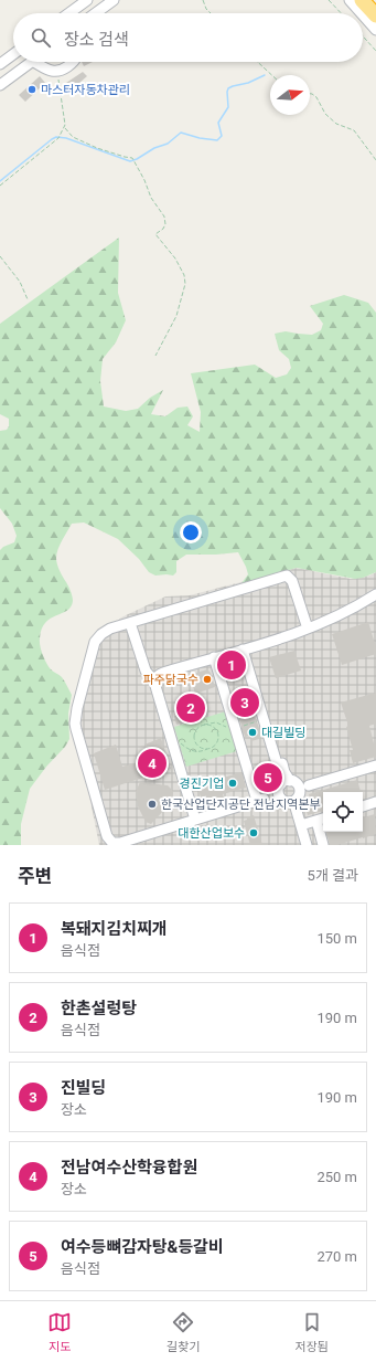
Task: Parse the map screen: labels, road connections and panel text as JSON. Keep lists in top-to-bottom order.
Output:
{
  "places": [
    "마스터자동차관리",
    "파주닭국수",
    "대길빌딩",
    "경진기업",
    "한국산업단지공단 전남지역본부",
    "대한산업보수"
  ],
  "north": "right",
  "page": {
    "search": "장소 검색",
    "pins": [
      "1",
      "3",
      "2",
      "4",
      "5"
    ],
    "heading": ["주변", "5개 결과"],
    "list": [
      {
        "mark": "1",
        "name": "복돼지김치찌개",
        "note": "음식점",
        "value": "150 m"
      },
      {
        "mark": "2",
        "name": "한촌설렁탕",
        "note": "음식점",
        "value": "190 m"
      },
      {
        "mark": "3",
        "name": "진빌딩",
        "note": "장소",
        "value": "190 m"
      },
      {
        "mark": "4",
        "name": "전남여수산학융합원",
        "note": "장소",
        "value": "250 m"
      },
      {
        "mark": "5",
        "name": "여수등뼈감자탕&등갈비",
        "note": "음식점",
        "value": "270 m"
      }
    ],
    "nav": ["지도", "길찾기", "저장됨"]
  }
}
